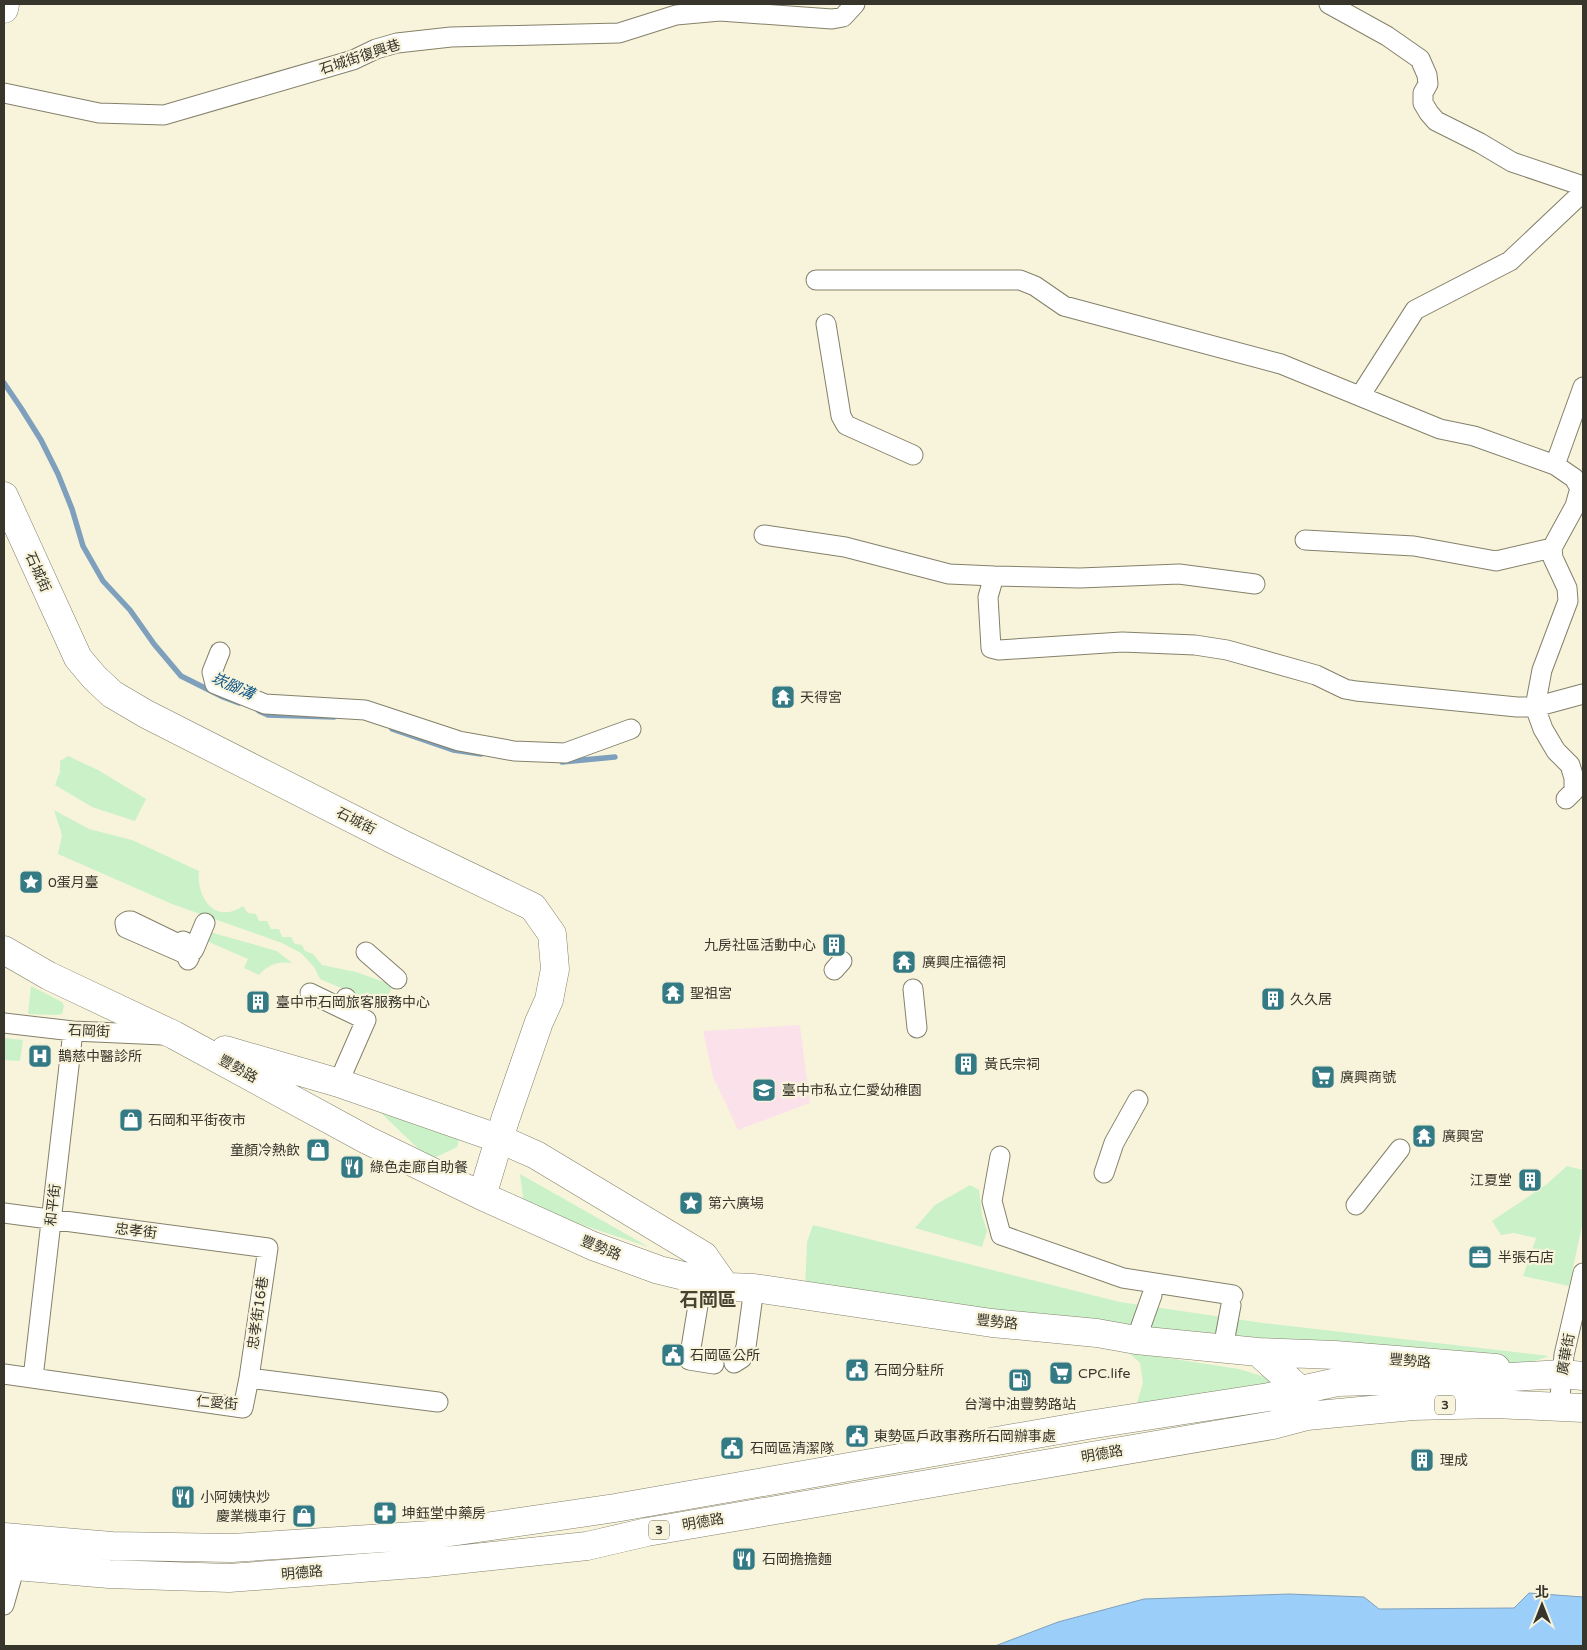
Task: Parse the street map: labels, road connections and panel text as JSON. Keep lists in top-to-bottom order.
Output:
{
  "streets": {
    "street": [
      "石城街復興巷",
      "石城街",
      "石岡街",
      "豐勢路",
      "和平街",
      "忠孝街",
      "忠孝街16巷",
      "廣華街",
      "仁愛街",
      "3",
      "明德路"
    ]
  },
  "crossings": [
    ["石城街", "豐勢路"],
    ["石岡街", "豐勢路"],
    ["石岡街", "和平街"],
    ["豐勢路", "廣華街"],
    ["豐勢路", "明德路"],
    ["和平街", "忠孝街"],
    ["和平街", "仁愛街"],
    ["忠孝街", "忠孝街16巷"],
    ["忠孝街16巷", "仁愛街"],
    ["廣華街", "3"],
    ["3", "明德路"]
  ],
  "districts": ["石岡區"],
  "water": ["崁腳溝"],
  "places": {
    "temple": [
      "天得宮",
      "廣興庄福德祠",
      "聖祖宮",
      "廣興宮"
    ],
    "place": ["0蛋月臺", "第六廣場"],
    "building": [
      "九房社區活動中心",
      "久久居",
      "臺中市石岡旅客服務中心",
      "黃氏宗祠",
      "江夏堂",
      "理成"
    ],
    "hospital": ["鵲慈中醫診所"],
    "supermarket": ["廣興商號", "CPC.life"],
    "school or university": ["臺中市私立仁愛幼稚園"],
    "shop": ["石岡和平街夜市", "童顏冷熱飲", "慶業機車行"],
    "restaurant": ["綠色走廊自助餐", "小阿姨快炒", "石岡擔擔麵"],
    "office": ["半張石店"],
    "public building": [
      "石岡區公所",
      "石岡分駐所",
      "東勢區戶政事務所石岡辦事處",
      "石岡區清潔隊"
    ],
    "fuel station": ["台灣中油豐勢路站"],
    "pharmacy": ["坤鈺堂中藥房"]
  },
  "north": "top"
}
